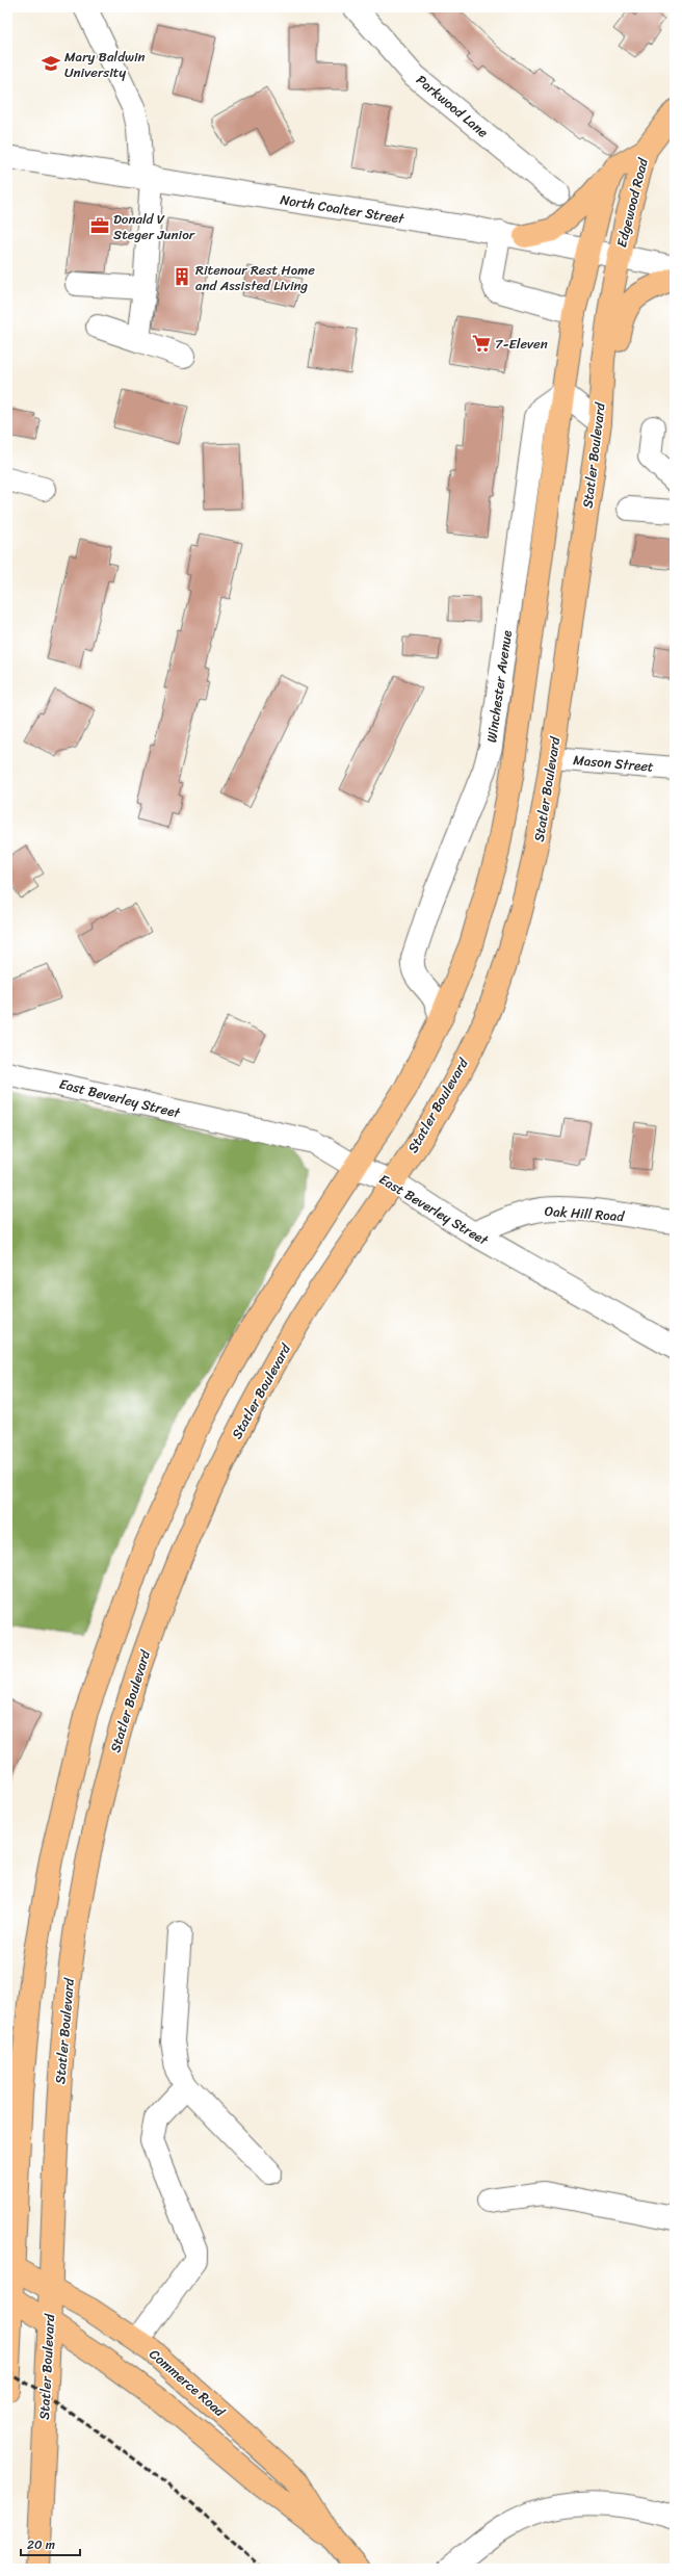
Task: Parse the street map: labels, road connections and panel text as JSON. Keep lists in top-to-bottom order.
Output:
{
  "streets": {
    "main road": ["Edgewood Road", "Statler Boulevard", "Commerce Road"],
    "street": [
      "Parkwood Lane",
      "North Coalter Street",
      "Winchester Avenue",
      "Mason Street",
      "East Beverley Street",
      "Oak Hill Road"
    ]
  },
  "crossings": [
    ["Edgewood Road", "North Coalter Street"],
    ["Edgewood Road", "Statler Boulevard"],
    ["North Coalter Street", "Statler Boulevard"],
    ["Statler Boulevard", "Mason Street"],
    ["Statler Boulevard", "East Beverley Street"],
    ["Statler Boulevard", "Commerce Road"],
    ["East Beverley Street", "Oak Hill Road"]
  ],
  "places": {
    "school or university": ["Mary Baldwin University"],
    "office": ["Donald V Steger Junior"],
    "building": ["Ritenour Rest Home and Assisted Living"],
    "supermarket": ["7-Eleven"]
  },
  "scale_bar": "20 m"
}
